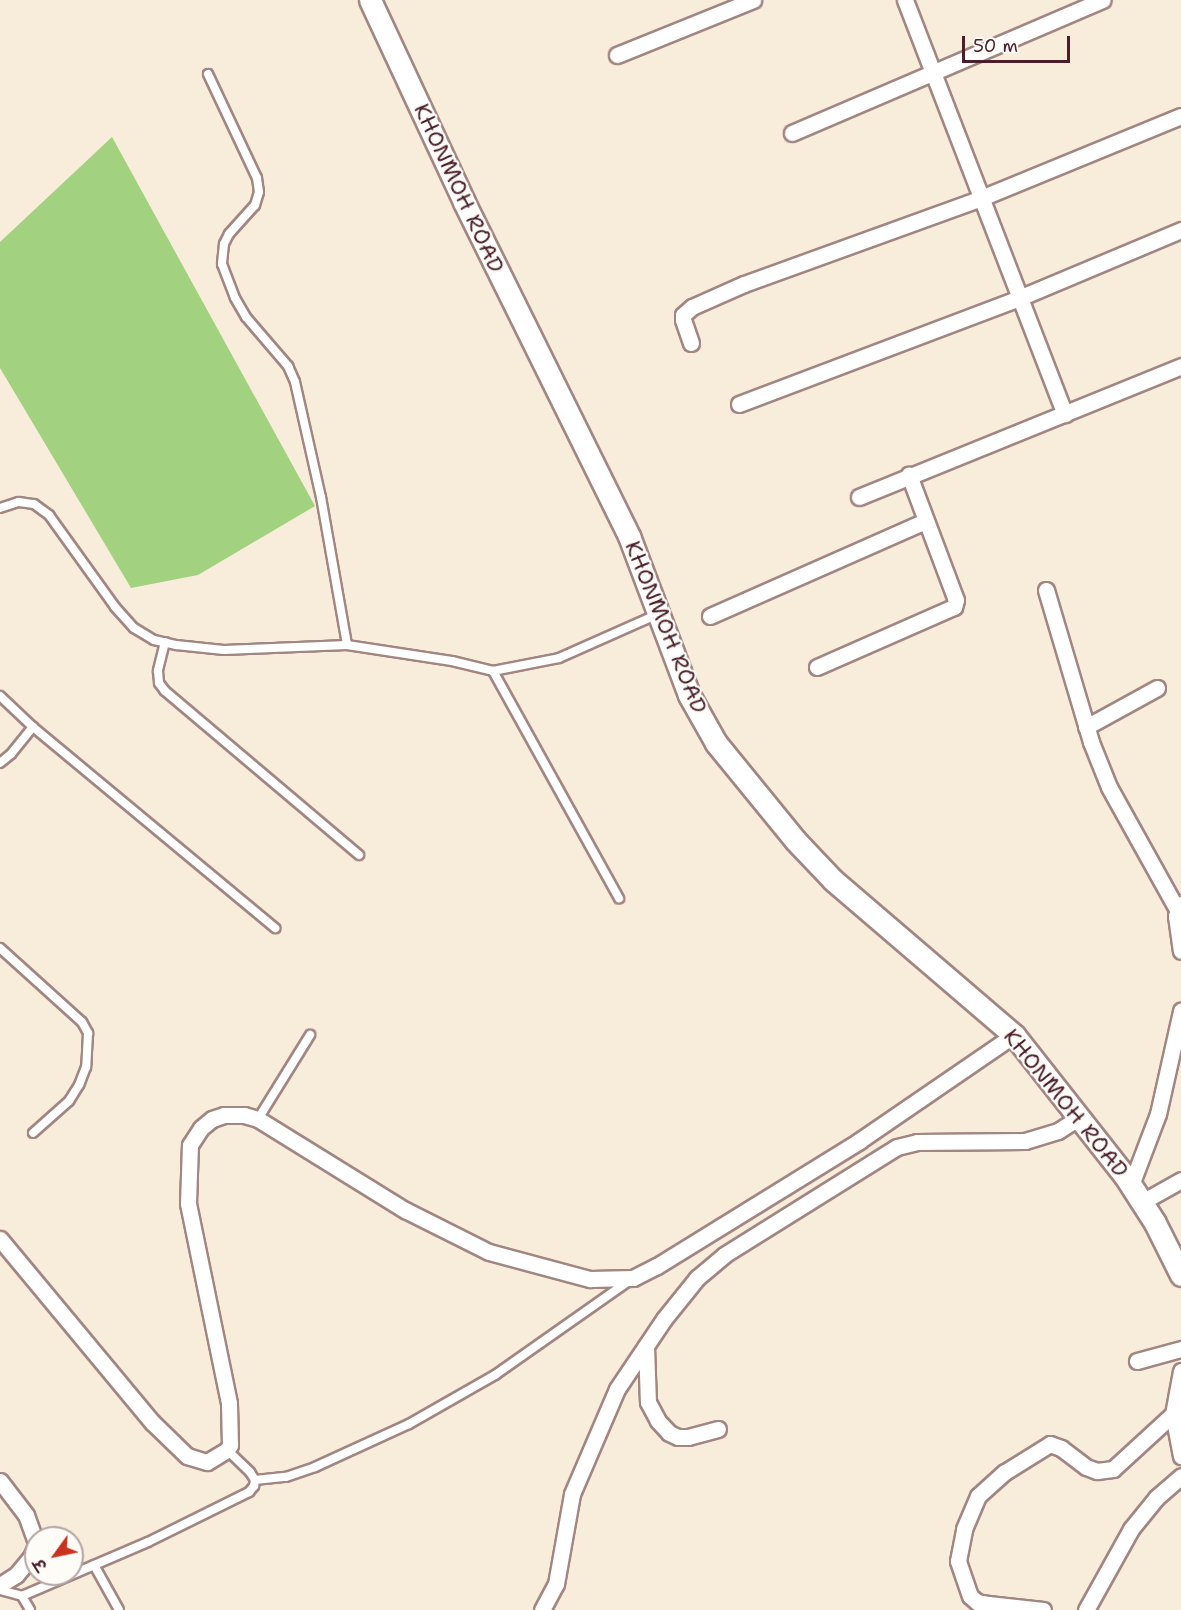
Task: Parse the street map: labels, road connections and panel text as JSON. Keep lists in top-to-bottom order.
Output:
{
  "streets": {
    "main road": ["KHONMOH ROAD"]
  },
  "scale_bar": "50 m",
  "north": "bottom left"
}
